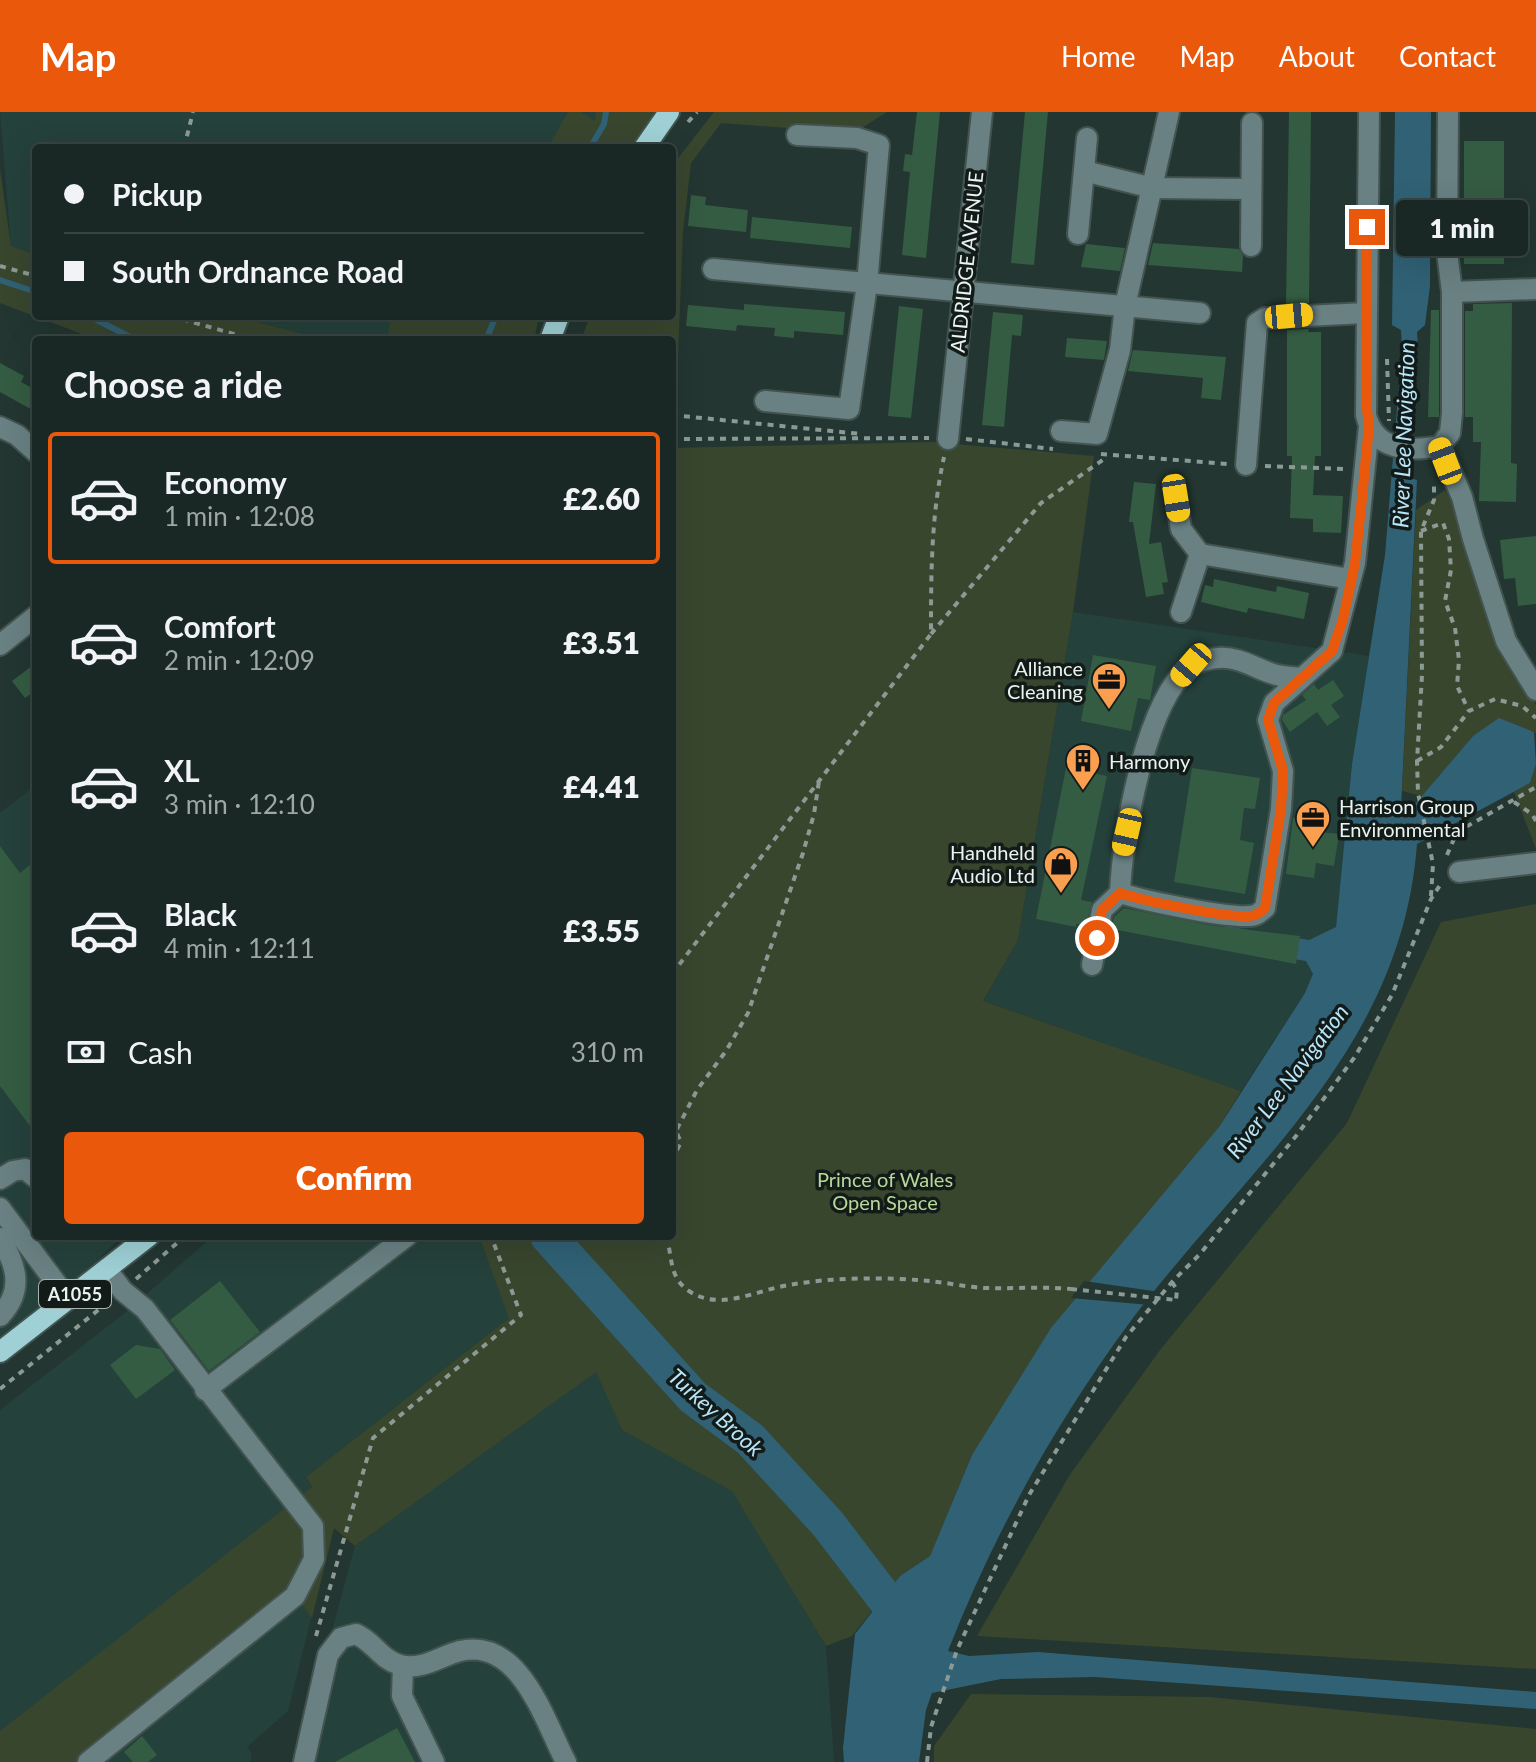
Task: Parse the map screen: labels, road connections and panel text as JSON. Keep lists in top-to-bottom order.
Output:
{
  "streets": {
    "main road": ["A1055"],
    "street": ["ALDRIDGE AVENUE"]
  },
  "water": ["River Lee Navigation", "Turkey Brook"],
  "parks": ["Prince of Wales Open Space"],
  "places": {
    "office": ["Alliance Cleaning", "Harrison Group Environmental"],
    "building": ["Harmony"],
    "shop": ["Handheld Audio Ltd"]
  },
  "page": {
    "header": "Map",
    "nav": [
      "Home",
      "Map",
      "About",
      "Contact"
    ],
    "banner": ["Pickup", "South Ordnance Road"],
    "bubble": "1 min",
    "heading": "Choose a ride",
    "list": [
      {
        "name": "Economy",
        "note": "1 min · 12:08",
        "value": "£2.60"
      },
      {
        "name": "Comfort",
        "note": "2 min · 12:09",
        "value": "£3.51"
      },
      {
        "name": "XL",
        "note": "3 min · 12:10",
        "value": "£4.41"
      },
      {
        "name": "Black",
        "note": "4 min · 12:11",
        "value": "£3.55"
      }
    ],
    "pay": ["Cash", "310 m"],
    "buttons": "Confirm"
  }
}
